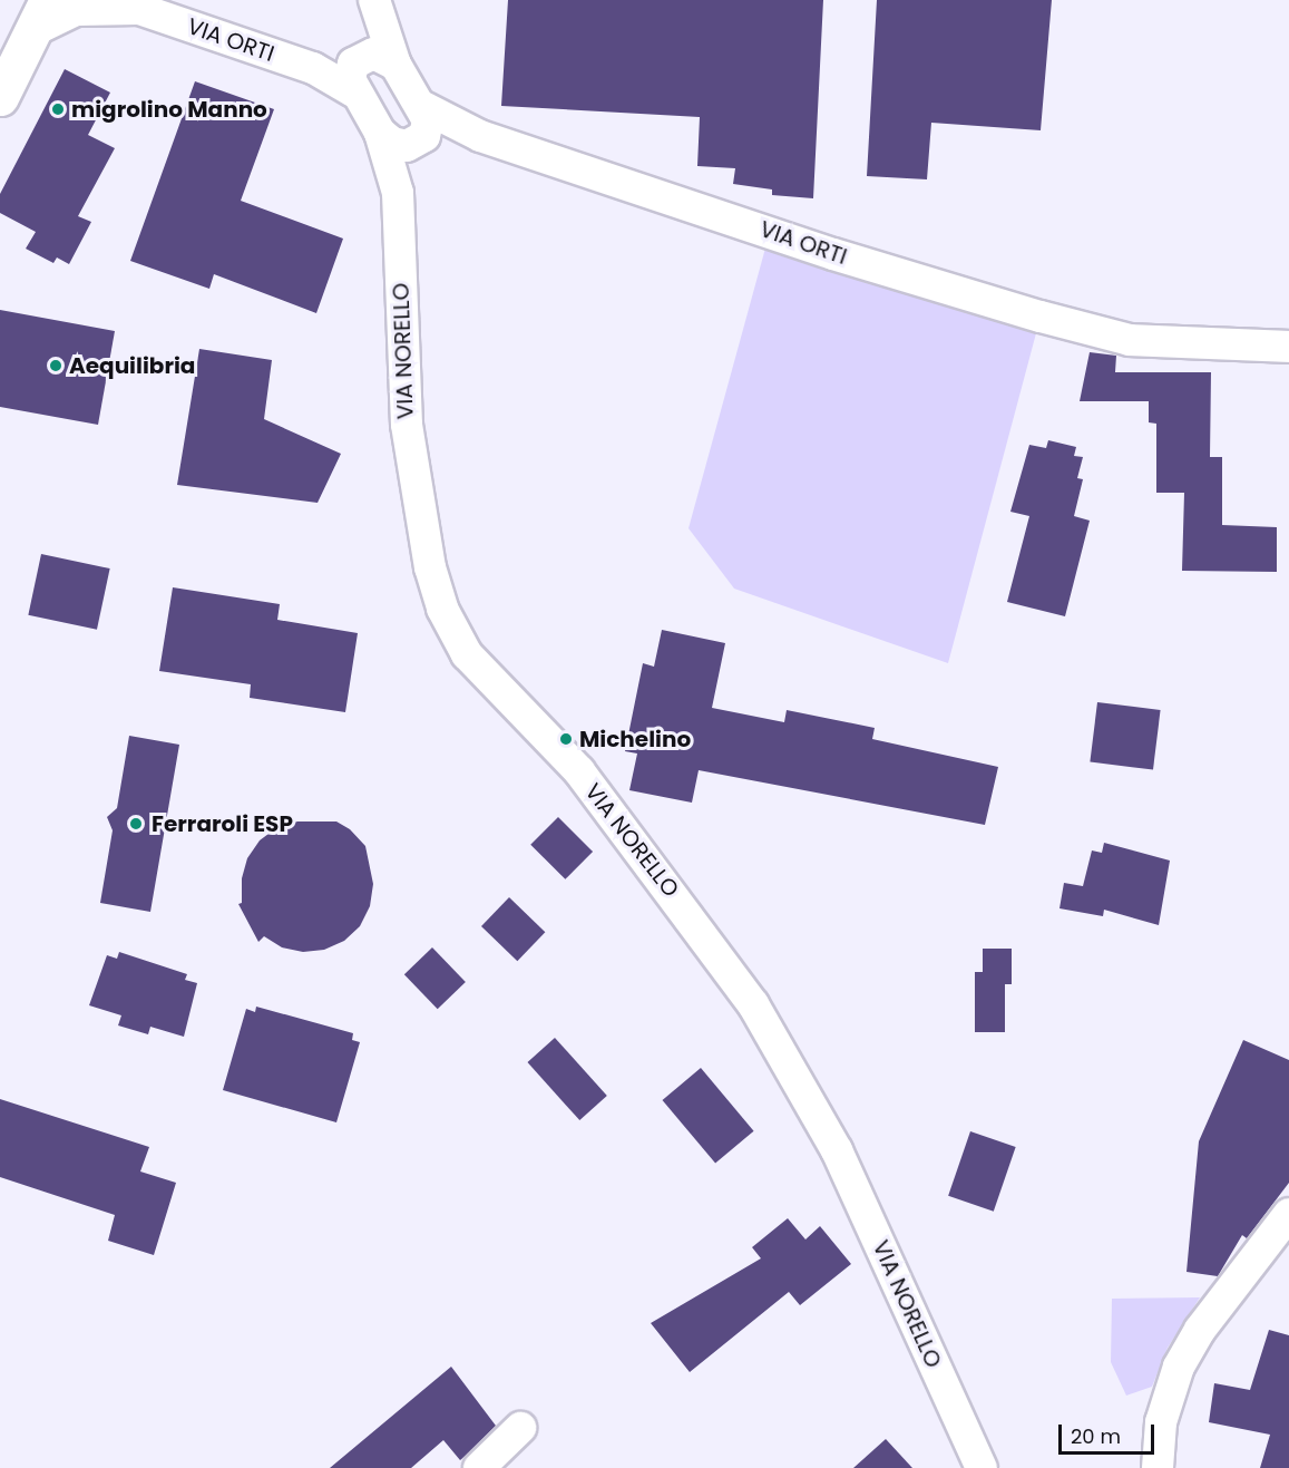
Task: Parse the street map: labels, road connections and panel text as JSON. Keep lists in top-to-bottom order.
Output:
{
  "streets": {
    "street": ["VIA ORTI", "VIA NORELLO"]
  },
  "crossings": [
    ["VIA ORTI", "VIA NORELLO"]
  ],
  "places": [
    "migrolino Manno",
    "Aequilibria",
    "Michelino",
    "Ferraroli ESP"
  ],
  "scale_bar": "20 m"
}
